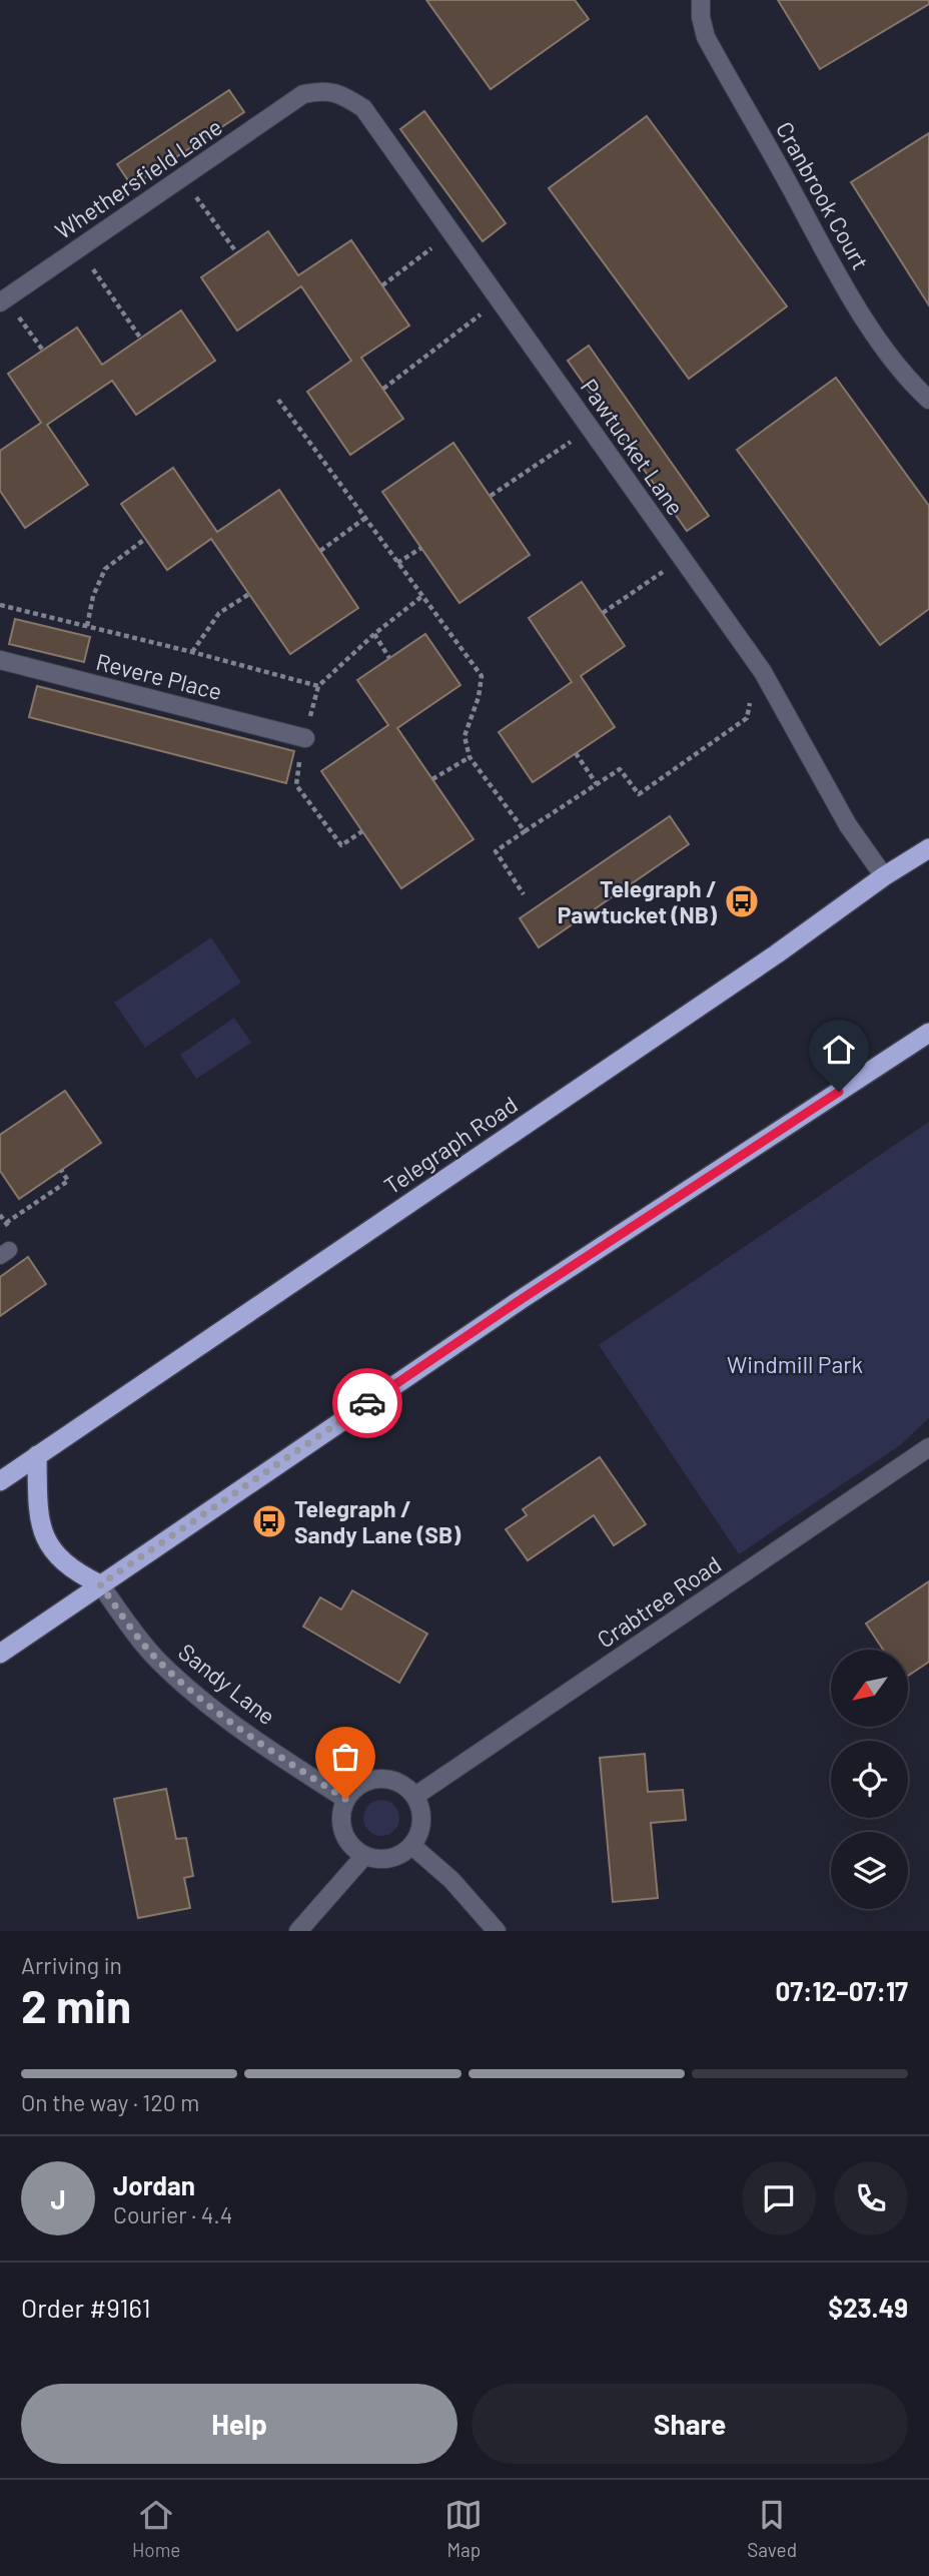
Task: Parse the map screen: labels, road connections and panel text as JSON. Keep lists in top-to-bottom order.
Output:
{
  "streets": {
    "highway": ["Telegraph Road"],
    "street": [
      "Whethersfield Lane",
      "Cranbrook Court",
      "Pawtucket Lane",
      "Revere Place",
      "Crabtree Road",
      "Sandy Lane"
    ]
  },
  "crossings": [
    ["Whethersfield Lane", "Pawtucket Lane"],
    ["Pawtucket Lane", "Telegraph Road"],
    ["Crabtree Road", "Sandy Lane"]
  ],
  "parks": ["Windmill Park"],
  "places": {
    "bus stop": ["Telegraph / Pawtucket (NB)", "Telegraph / Sandy Lane (SB)"]
  },
  "north": "bottom left",
  "page": {
    "heading": ["2 min", "Arriving in", "07:12–07:17"],
    "panel": [
      "Jordan",
      "Courier · 4.4",
      "Order #9161",
      "$23.49"
    ],
    "bar": "On the way · 120 m",
    "round": "J",
    "buttons": ["Help", "Share"],
    "tabs": ["Home", "Map", "Saved"]
  }
}
